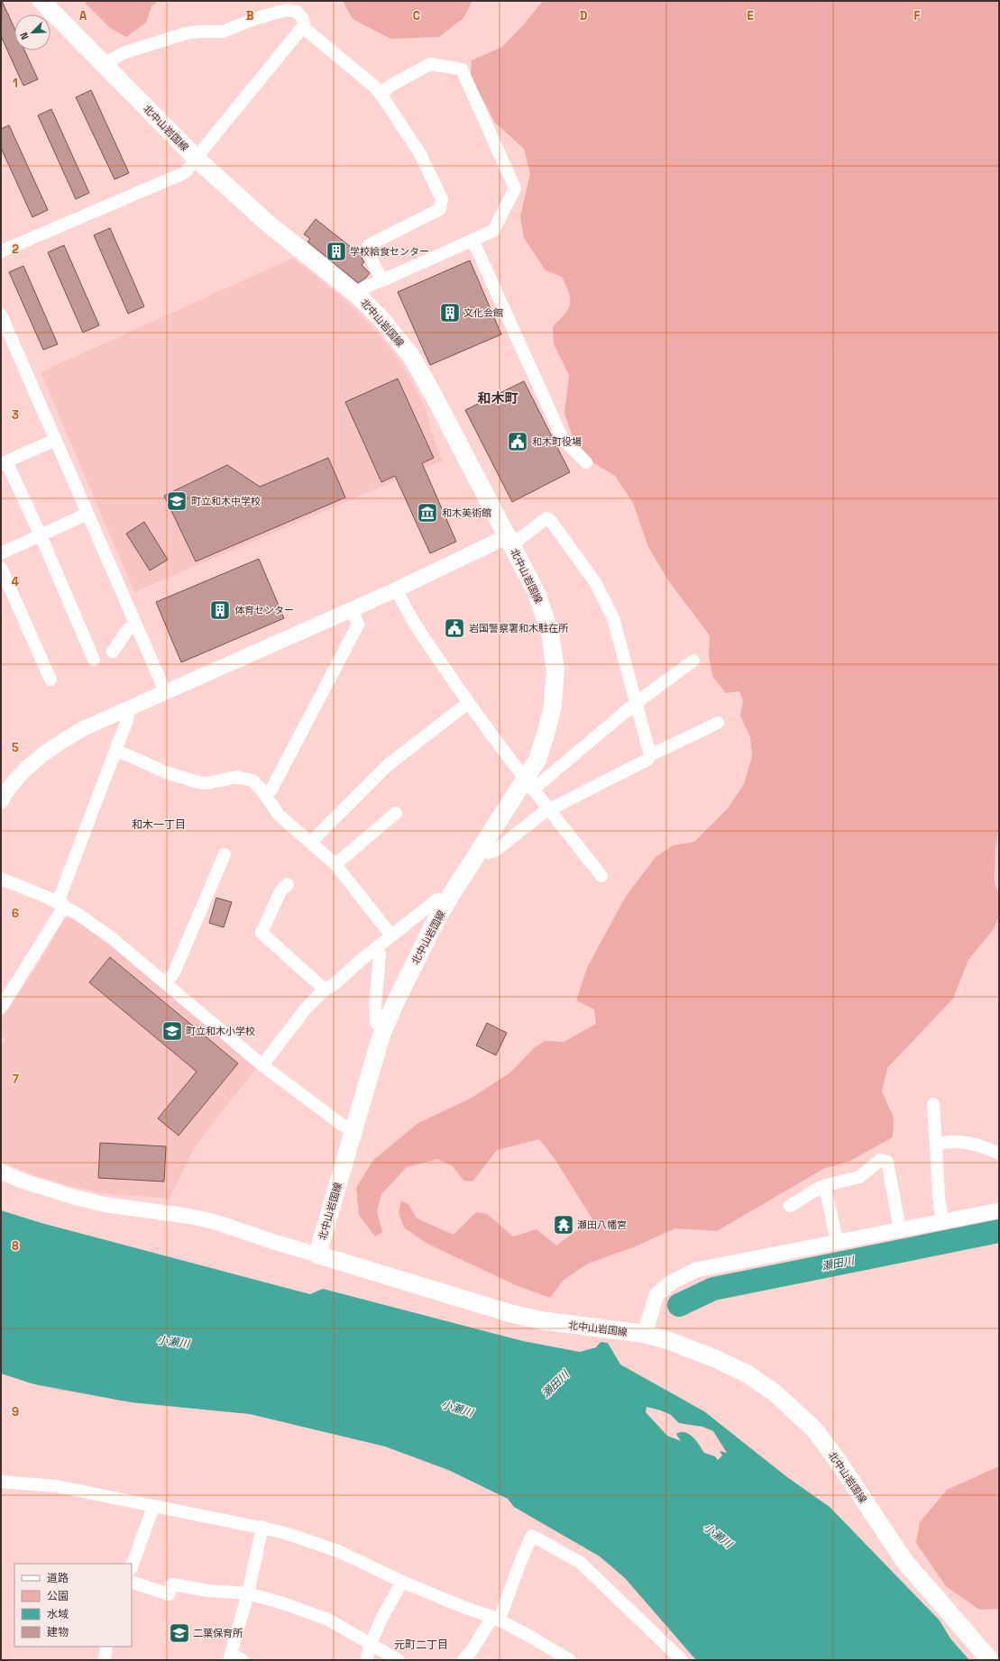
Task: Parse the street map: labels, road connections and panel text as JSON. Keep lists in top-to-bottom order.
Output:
{
  "streets": {
    "main road": ["北中山岩国線"]
  },
  "districts": ["和木町", "和木一丁目", "元町二丁目"],
  "water": ["瀬田川", "小瀬川"],
  "places": {
    "building": ["学校給食センター", "文化会館", "体育センター"],
    "public building": ["和木町役場", "岩国警察署和木駐在所"],
    "school or university": ["町立和木中学校", "町立和木小学校", "二葉保育所"],
    "museum": ["和木美術館"],
    "temple": ["瀬田八幡宮"]
  },
  "legend": [
    "道路",
    "公園",
    "水域",
    "建物"
  ],
  "north": "bottom left",
  "grid": {
    "columns": [
      "A",
      "B",
      "C",
      "D",
      "E",
      "F"
    ],
    "rows": [
      "1",
      "2",
      "3",
      "4",
      "5",
      "6",
      "7",
      "8",
      "9"
    ]
  }
}
